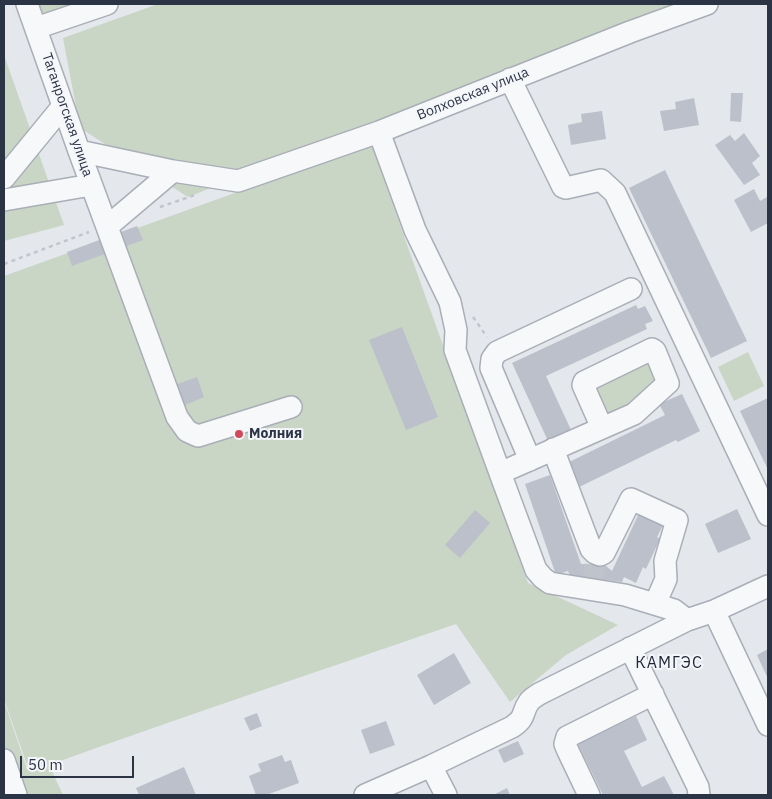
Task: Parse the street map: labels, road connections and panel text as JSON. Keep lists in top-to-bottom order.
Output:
{
  "streets": {
    "street": ["Волховская улица", "Таганрогская улица"]
  },
  "districts": ["КАМГЭС"],
  "places": ["Молния"],
  "scale_bar": "50 m"
}
